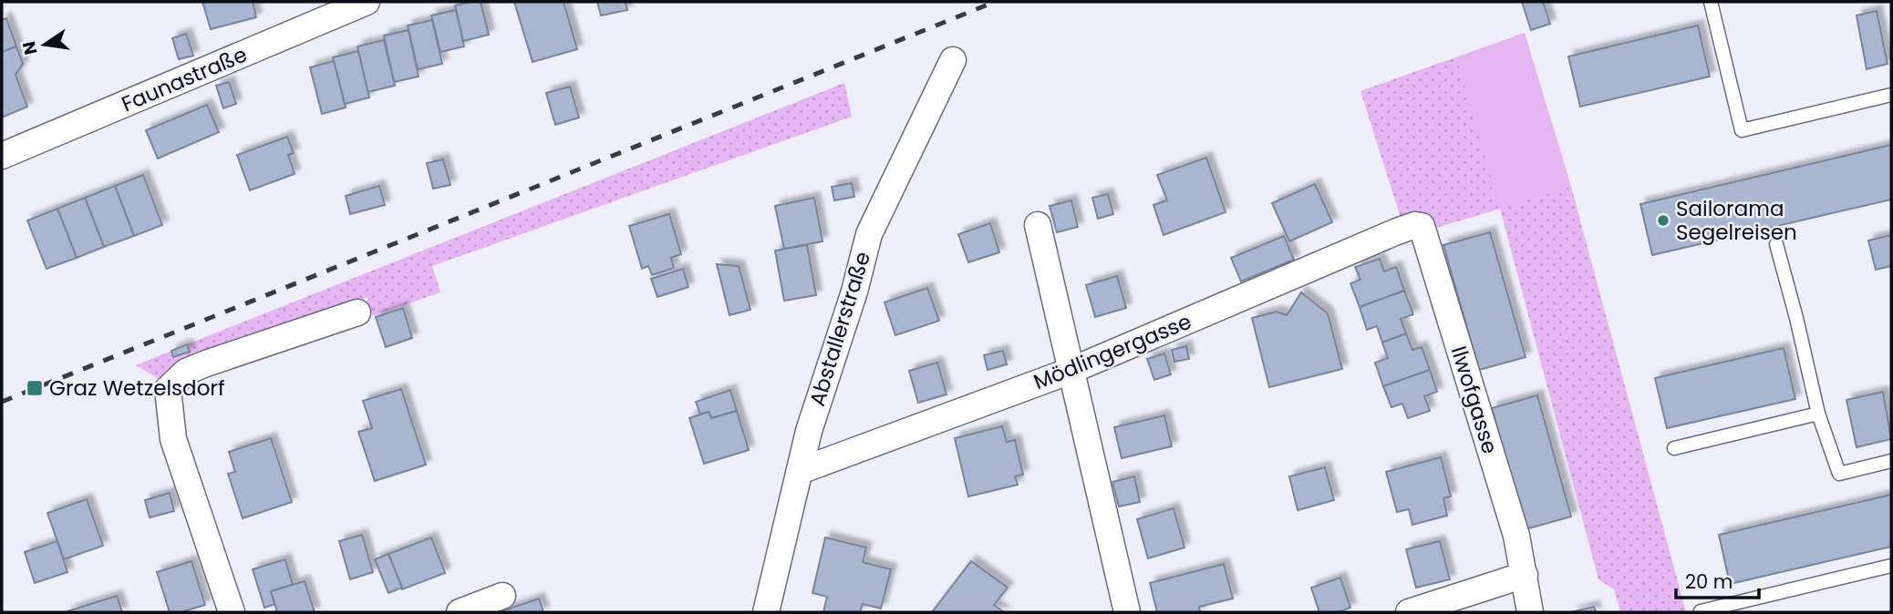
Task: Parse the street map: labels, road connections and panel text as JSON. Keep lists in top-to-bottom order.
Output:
{
  "streets": {
    "street": [
      "Faunastraße",
      "Abstallerstraße",
      "Mödlingergasse",
      "Ilwofgasse"
    ]
  },
  "crossings": [
    ["Abstallerstraße", "Mödlingergasse"],
    ["Mödlingergasse", "Ilwofgasse"]
  ],
  "places": {
    "other": ["Sailorama Segelreisen"],
    "transit": ["Graz Wetzelsdorf"]
  },
  "scale_bar": "20 m",
  "north": "left"
}
